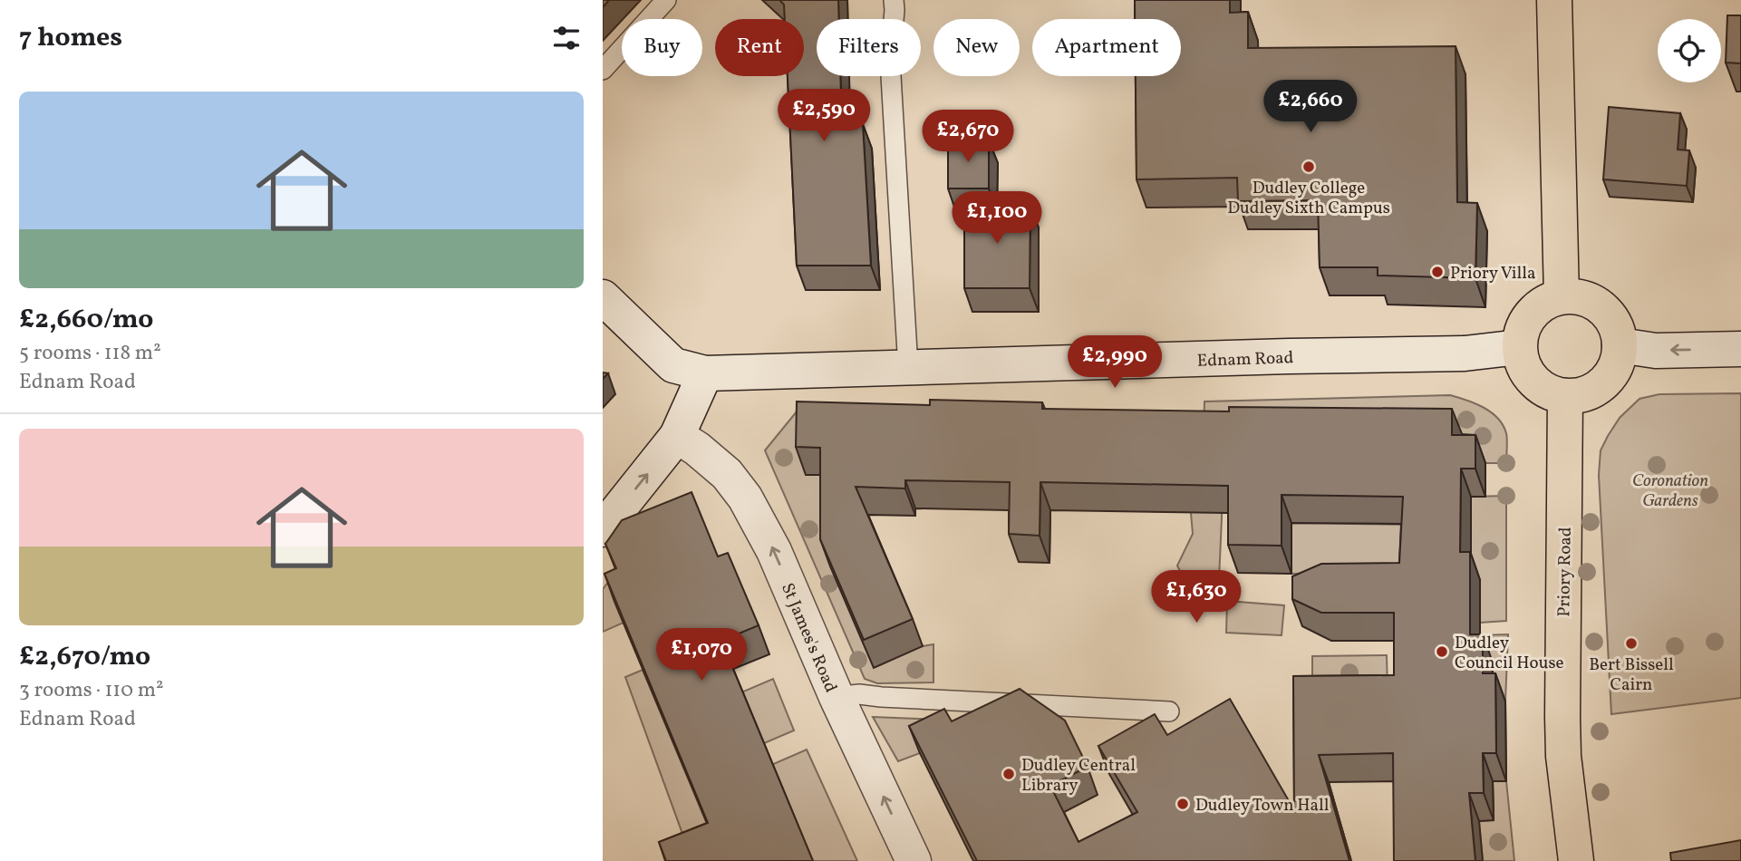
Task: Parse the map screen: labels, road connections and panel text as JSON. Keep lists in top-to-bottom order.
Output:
{
  "streets": {
    "main road": ["Ednam Road", "Priory Road", "St James's Road"]
  },
  "crossings": [
    ["Ednam Road", "Priory Road"]
  ],
  "one_way": ["St James's Road"],
  "parks": ["Coronation Gardens"],
  "places": [
    "Dudley College Dudley Sixth Campus",
    "Priory Villa",
    "Bert Bissell Cairn",
    "Dudley Council House",
    "Dudley Central Library",
    "Dudley Town Hall"
  ],
  "page": {
    "heading": "7 homes",
    "chip": [
      "Buy",
      "Rent",
      "Filters",
      "New",
      "Apartment"
    ],
    "list": [
      {
        "name": "£2,660/mo",
        "note": "5 rooms · 118 m² · Ednam Road"
      },
      {
        "name": "£2,670/mo",
        "note": "3 rooms · 110 m² · Ednam Road"
      }
    ],
    "price": [
      "£2,660",
      "£2,590",
      "£2,670",
      "£1,100",
      "£2,990",
      "£1,630",
      "£1,070"
    ]
  }
}
